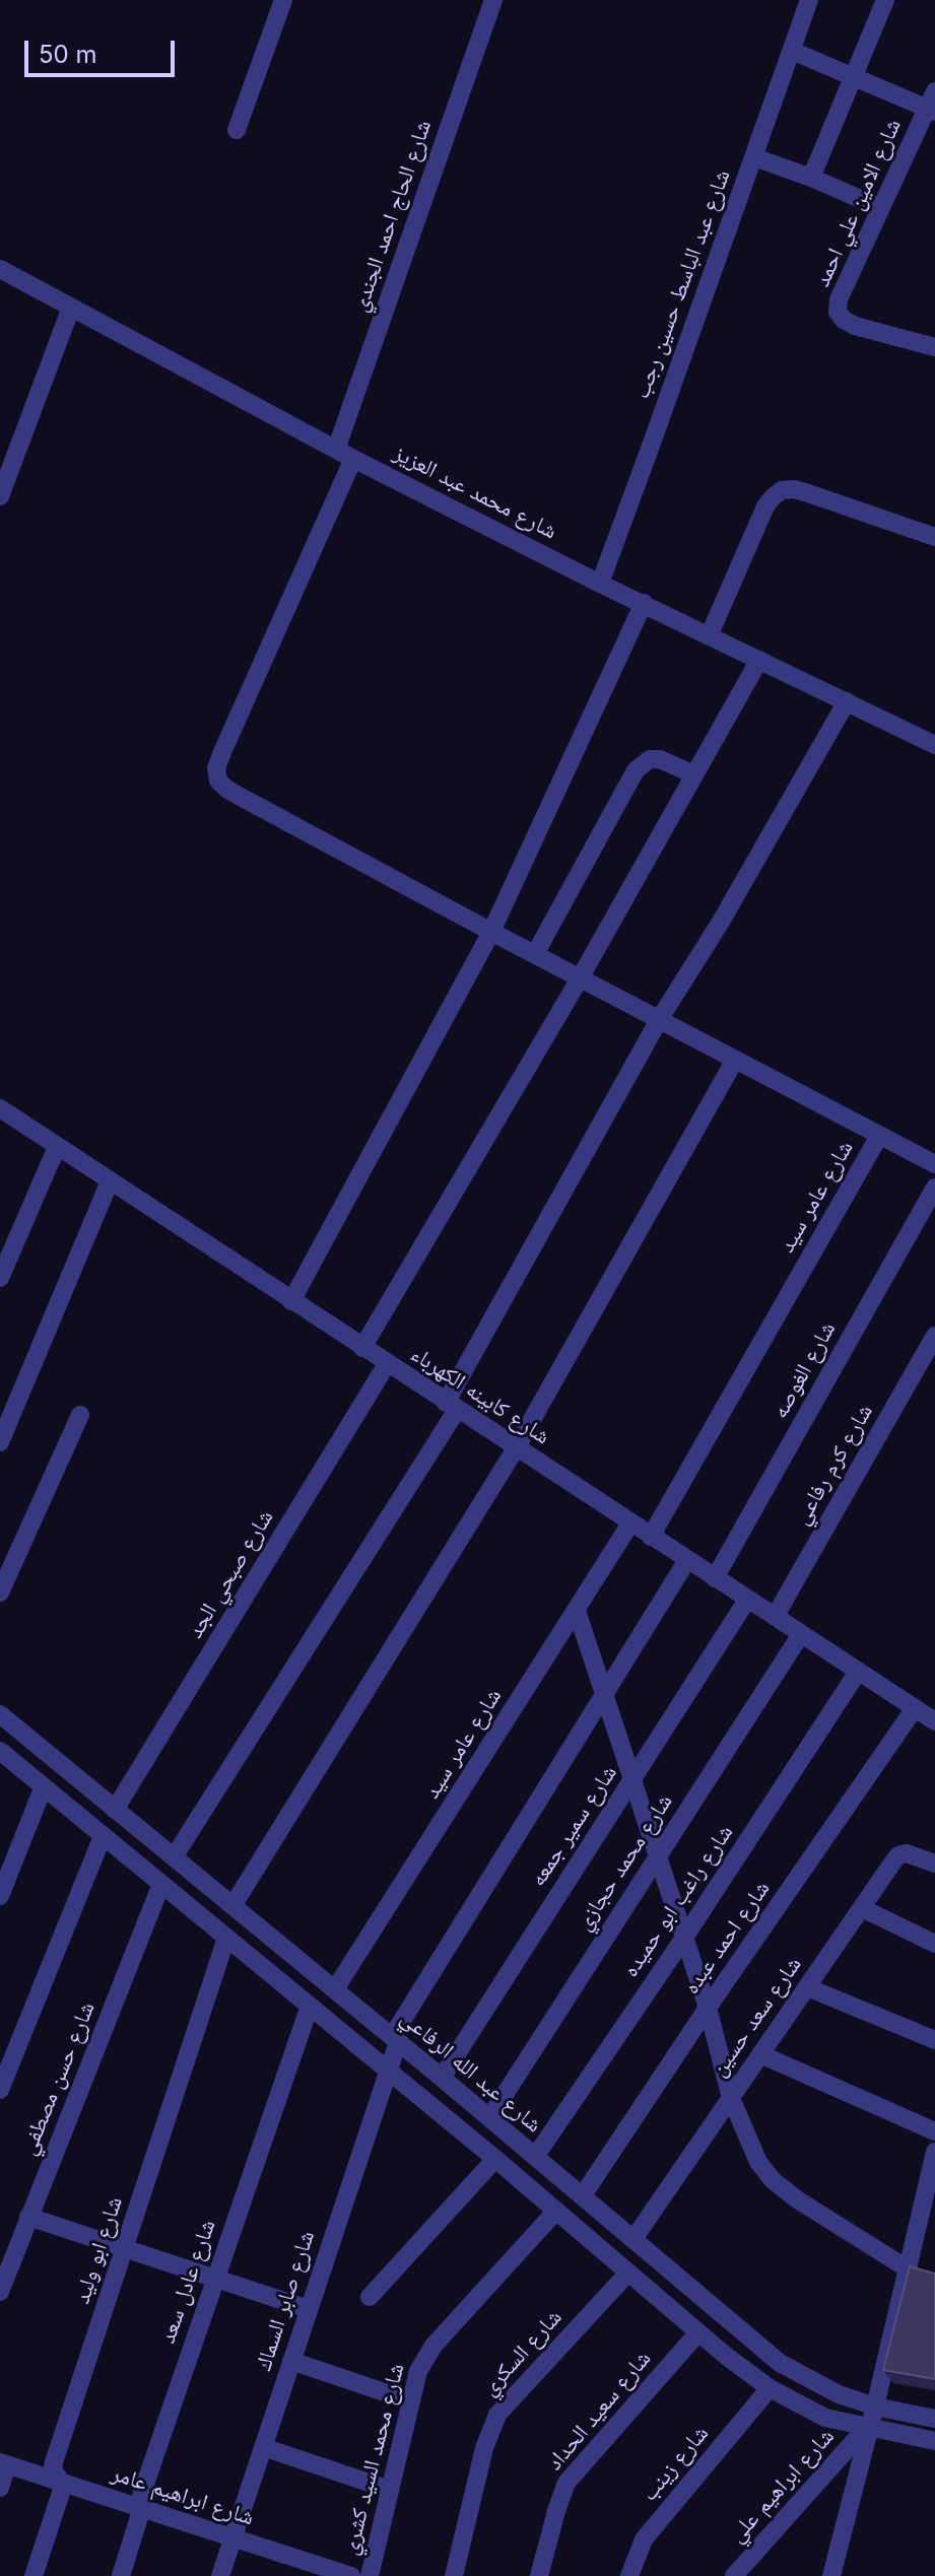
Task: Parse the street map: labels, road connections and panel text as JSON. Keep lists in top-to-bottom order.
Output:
{
  "streets": {
    "street": [
      "شارع الامين علي احمد",
      "شارع الحاج احمد الجندي",
      "شارع عبد الباسط حسين رجب",
      "شارع محمد عبد العزيز",
      "شارع عامر سيد",
      "شارع الغوصه",
      "شارع كابينه الكهرباء",
      "شارع كرم رفاعي",
      "شارع صبحي الجد",
      "شارع سمير جمعه",
      "شارع محمد حجازي",
      "شارع راغب ابو حميده",
      "شارع احمد عبده",
      "شارع سعد حسين",
      "شارع عبد الله الرفاعي",
      "شارع حسن مصطفي",
      "شارع ابو وليد",
      "شارع عادل سعد",
      "شارع صابر السماك",
      "شارع السكري",
      "شارع سعيد الحداد",
      "شارع محمد السيد كشري",
      "شارع زينب",
      "شارع ابراهيم علي",
      "شارع ابراهيم عامر"
    ]
  },
  "crossings": [
    ["شارع الحاج احمد الجندي", "شارع محمد عبد العزيز"],
    ["شارع عبد الباسط حسين رجب", "شارع محمد عبد العزيز"],
    ["شارع عامر سيد", "شارع كابينه الكهرباء"],
    ["شارع عامر سيد", "شارع عبد الله الرفاعي"],
    ["شارع الغوصه", "شارع كابينه الكهرباء"],
    ["شارع كابينه الكهرباء", "شارع كرم رفاعي"],
    ["شارع كابينه الكهرباء", "شارع صبحي الجد"],
    ["شارع كابينه الكهرباء", "شارع سمير جمعه"],
    ["شارع كابينه الكهرباء", "شارع محمد حجازي"],
    ["شارع كابينه الكهرباء", "شارع راغب ابو حميده"],
    ["شارع كابينه الكهرباء", "شارع احمد عبده"],
    ["شارع كابينه الكهرباء", "شارع صابر السماك"],
    ["شارع صبحي الجد", "شارع عبد الله الرفاعي"],
    ["شارع سمير جمعه", "شارع عبد الله الرفاعي"],
    ["شارع محمد حجازي", "شارع عبد الله الرفاعي"],
    ["شارع راغب ابو حميده", "شارع عبد الله الرفاعي"],
    ["شارع احمد عبده", "شارع عبد الله الرفاعي"],
    ["شارع سعد حسين", "شارع عبد الله الرفاعي"],
    ["شارع عبد الله الرفاعي", "شارع صابر السماك"],
    ["شارع ابو وليد", "شارع ابراهيم عامر"],
    ["شارع عادل سعد", "شارع ابراهيم عامر"],
    ["شارع صابر السماك", "شارع ابراهيم عامر"]
  ],
  "scale_bar": "50 m"
}
